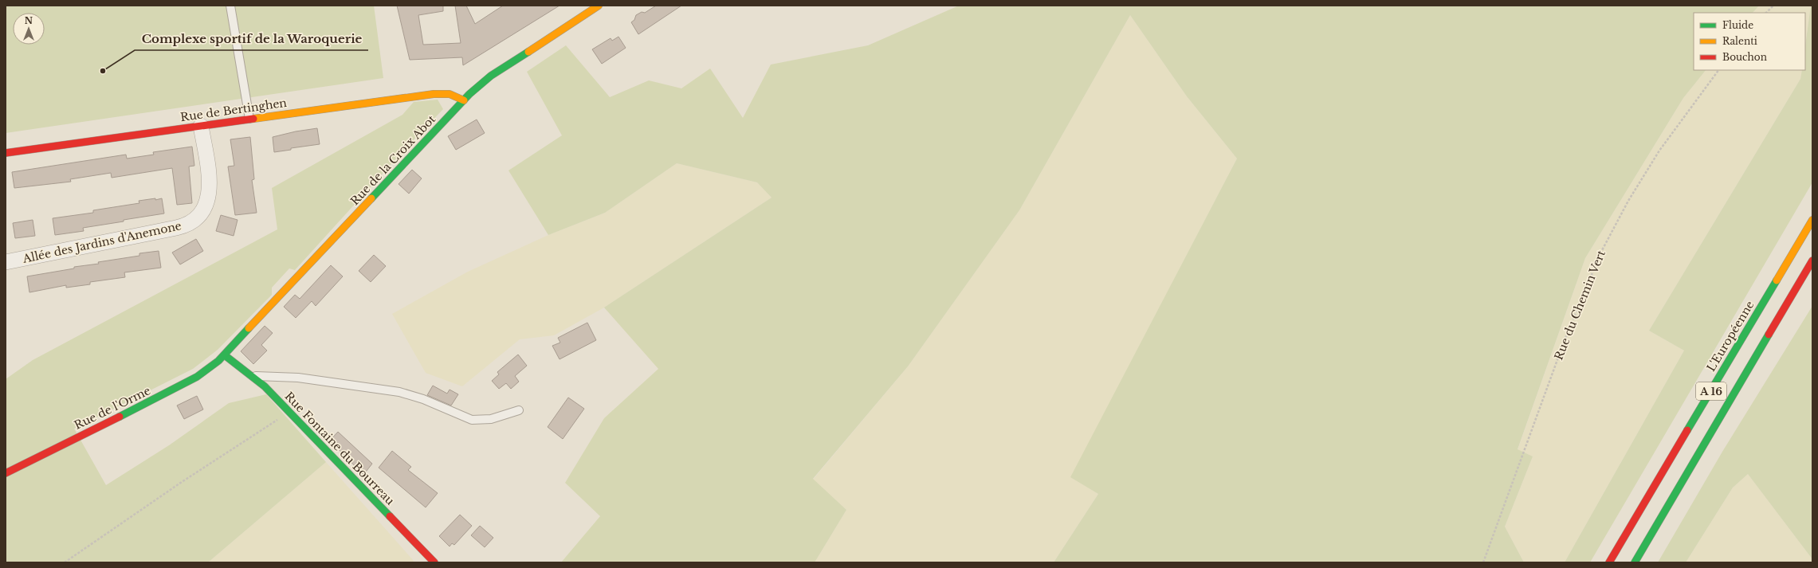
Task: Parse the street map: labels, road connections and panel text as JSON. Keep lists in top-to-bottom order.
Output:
{
  "streets": {
    "main road": [
      "Rue de Bertinghen",
      "Rue de la Croix Abot",
      "L'Européenne",
      "A 16",
      "Rue de l'Orme",
      "Rue Fontaine du Bourreau"
    ],
    "street": ["Allée des Jardins d'Anemone"],
    "path": ["Rue du Chemin Vert"]
  },
  "crossings": [
    ["Rue de Bertinghen", "Rue de la Croix Abot"],
    ["Rue de Bertinghen", "Allée des Jardins d'Anemone"],
    ["Rue de la Croix Abot", "Rue de l'Orme"],
    ["Rue de la Croix Abot", "Rue Fontaine du Bourreau"],
    ["Rue de l'Orme", "Rue Fontaine du Bourreau"]
  ],
  "places": ["Complexe sportif de la Waroquerie"],
  "legend": ["Fluide", "Ralenti", "Bouchon"],
  "north": "top"
}
